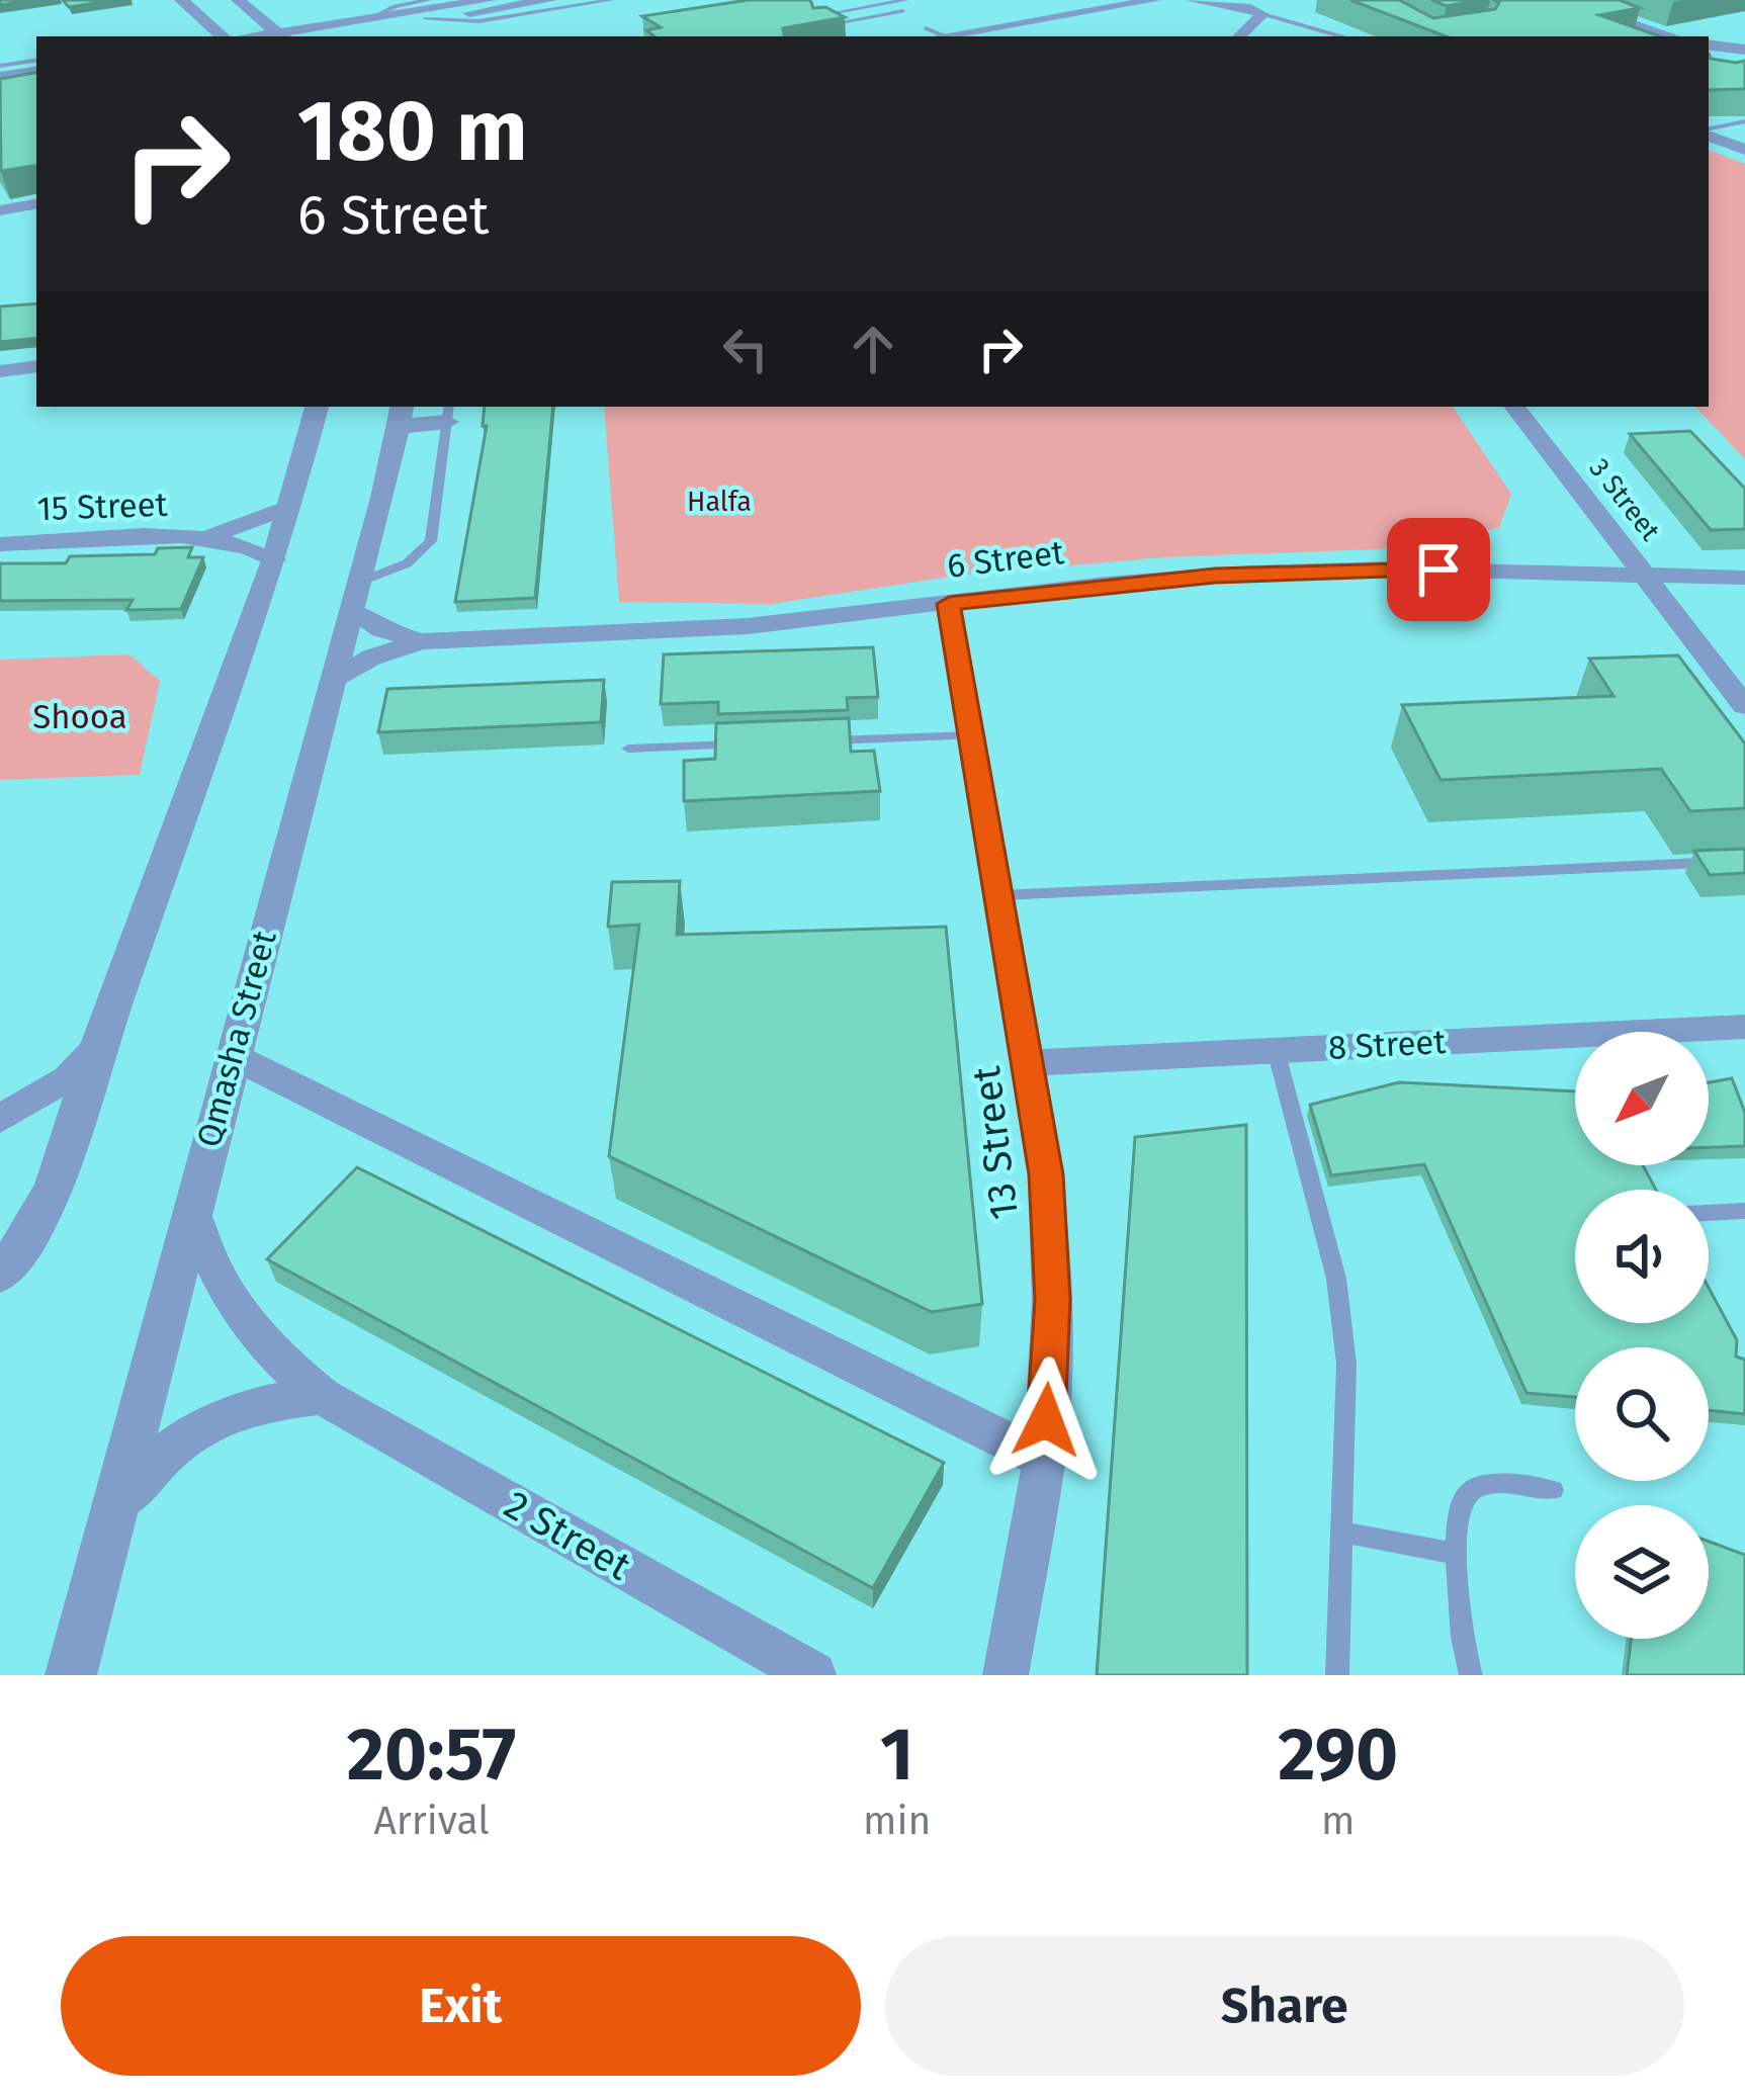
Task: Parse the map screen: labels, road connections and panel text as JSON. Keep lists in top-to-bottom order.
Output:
{
  "streets": {
    "street": [
      "3 Street",
      "15 Street",
      "6 Street",
      "Qmasha Street",
      "8 Street",
      "13 Street",
      "2 Street"
    ]
  },
  "crossings": [
    ["3 Street", "6 Street"],
    ["6 Street", "Qmasha Street"],
    ["6 Street", "13 Street"],
    ["Qmasha Street", "2 Street"],
    ["8 Street", "13 Street"]
  ],
  "parks": ["Halfa", "Shooa"],
  "north": "bottom left",
  "page": {
    "turn": ["180 m", "6 Street"],
    "eta": [
      "20:57",
      "Arrival",
      "1",
      "min",
      "290",
      "m"
    ],
    "buttons": ["Exit", "Share"]
  }
}
